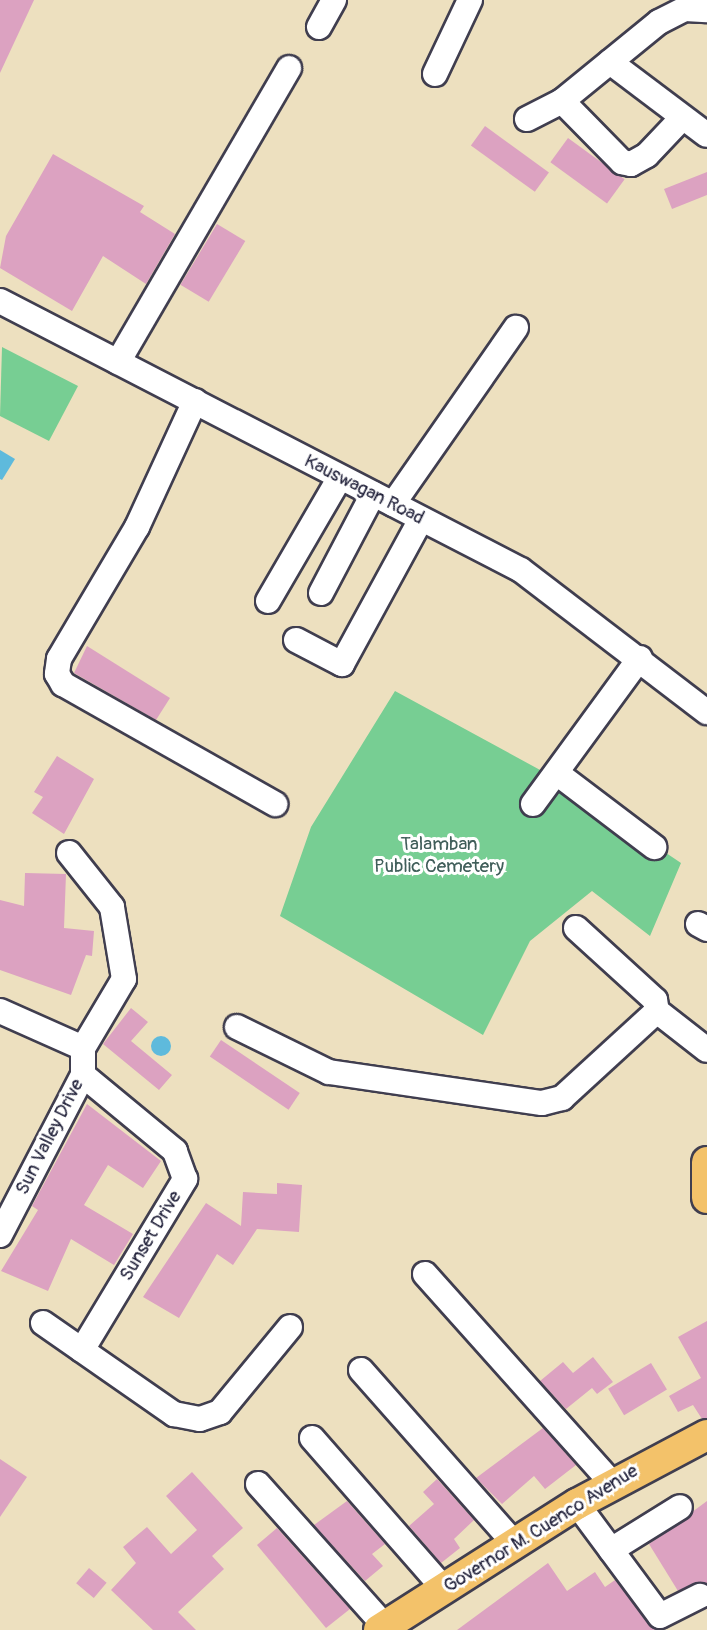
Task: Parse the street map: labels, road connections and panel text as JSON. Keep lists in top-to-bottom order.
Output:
{
  "streets": {
    "main road": ["Governor M. Cuenco Avenue"],
    "street": ["Kauswagan Road", "Sun Valley Drive", "Sunset Drive"]
  },
  "crossings": [
    ["Sun Valley Drive", "Sunset Drive"]
  ],
  "parks": ["Talamban Public Cemetery"]
}
